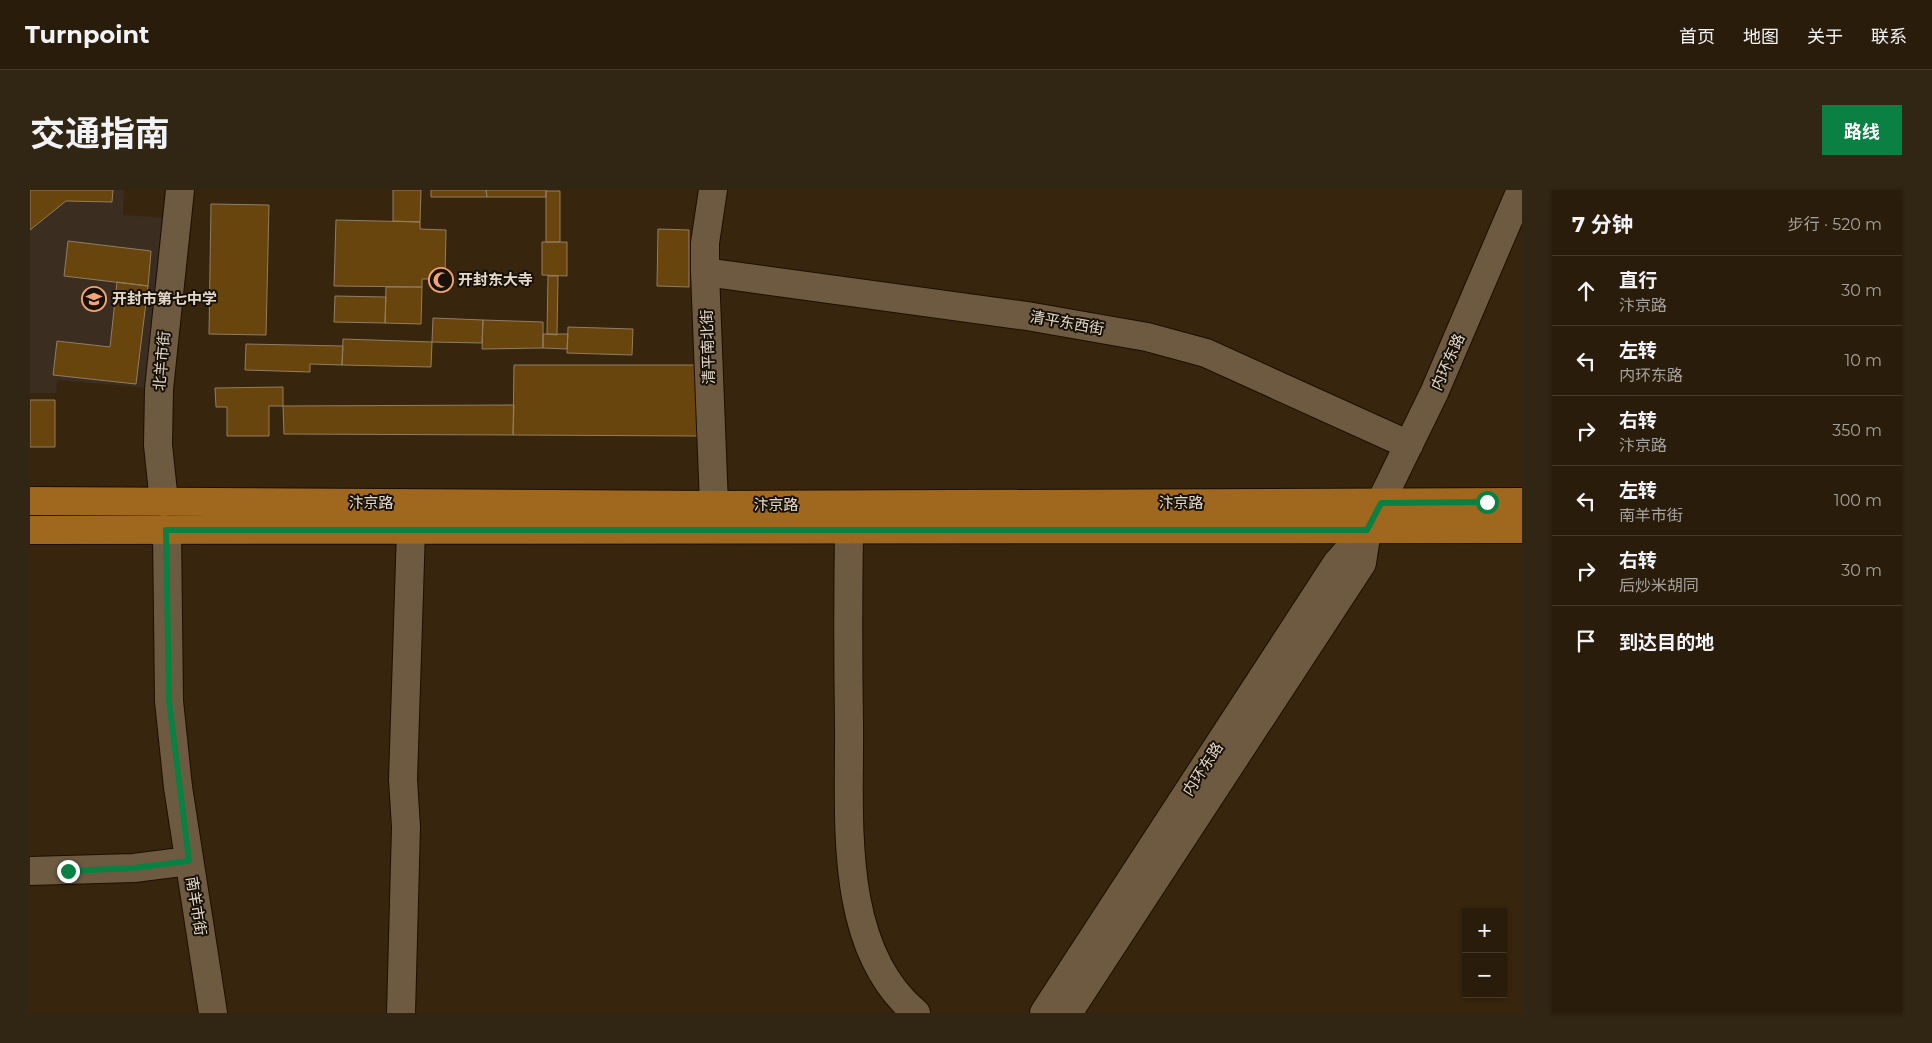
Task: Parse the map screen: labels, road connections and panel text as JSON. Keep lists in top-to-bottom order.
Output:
{
  "streets": {
    "main road": ["汴京路"],
    "street": [
      "清平东西街",
      "清平南北街",
      "北羊市街",
      "内环东路",
      "南羊市街"
    ]
  },
  "crossings": [
    ["清平东西街", "清平南北街"],
    ["清平东西街", "内环东路"],
    ["清平南北街", "汴京路"],
    ["北羊市街", "汴京路"],
    ["内环东路", "汴京路"],
    ["汴京路", "南羊市街"]
  ],
  "places": {
    "mosque": ["开封东大寺"],
    "school or university": ["开封市第七中学"]
  },
  "page": {
    "header": "Turnpoint",
    "nav": [
      "首页",
      "地图",
      "关于",
      "联系"
    ],
    "title": "交通指南",
    "buttons": "路线",
    "heading": ["7 分钟", "步行 · 520 m"],
    "list": [
      ["直行", "汴京路", "30 m"],
      ["左转", "内环东路", "10 m"],
      ["右转", "汴京路", "350 m"],
      ["左转", "南羊市街", "100 m"],
      ["右转", "后炒米胡同", "30 m"],
      "到达目的地"
    ],
    "map_buttons": ["+", "−"]
  }
}
